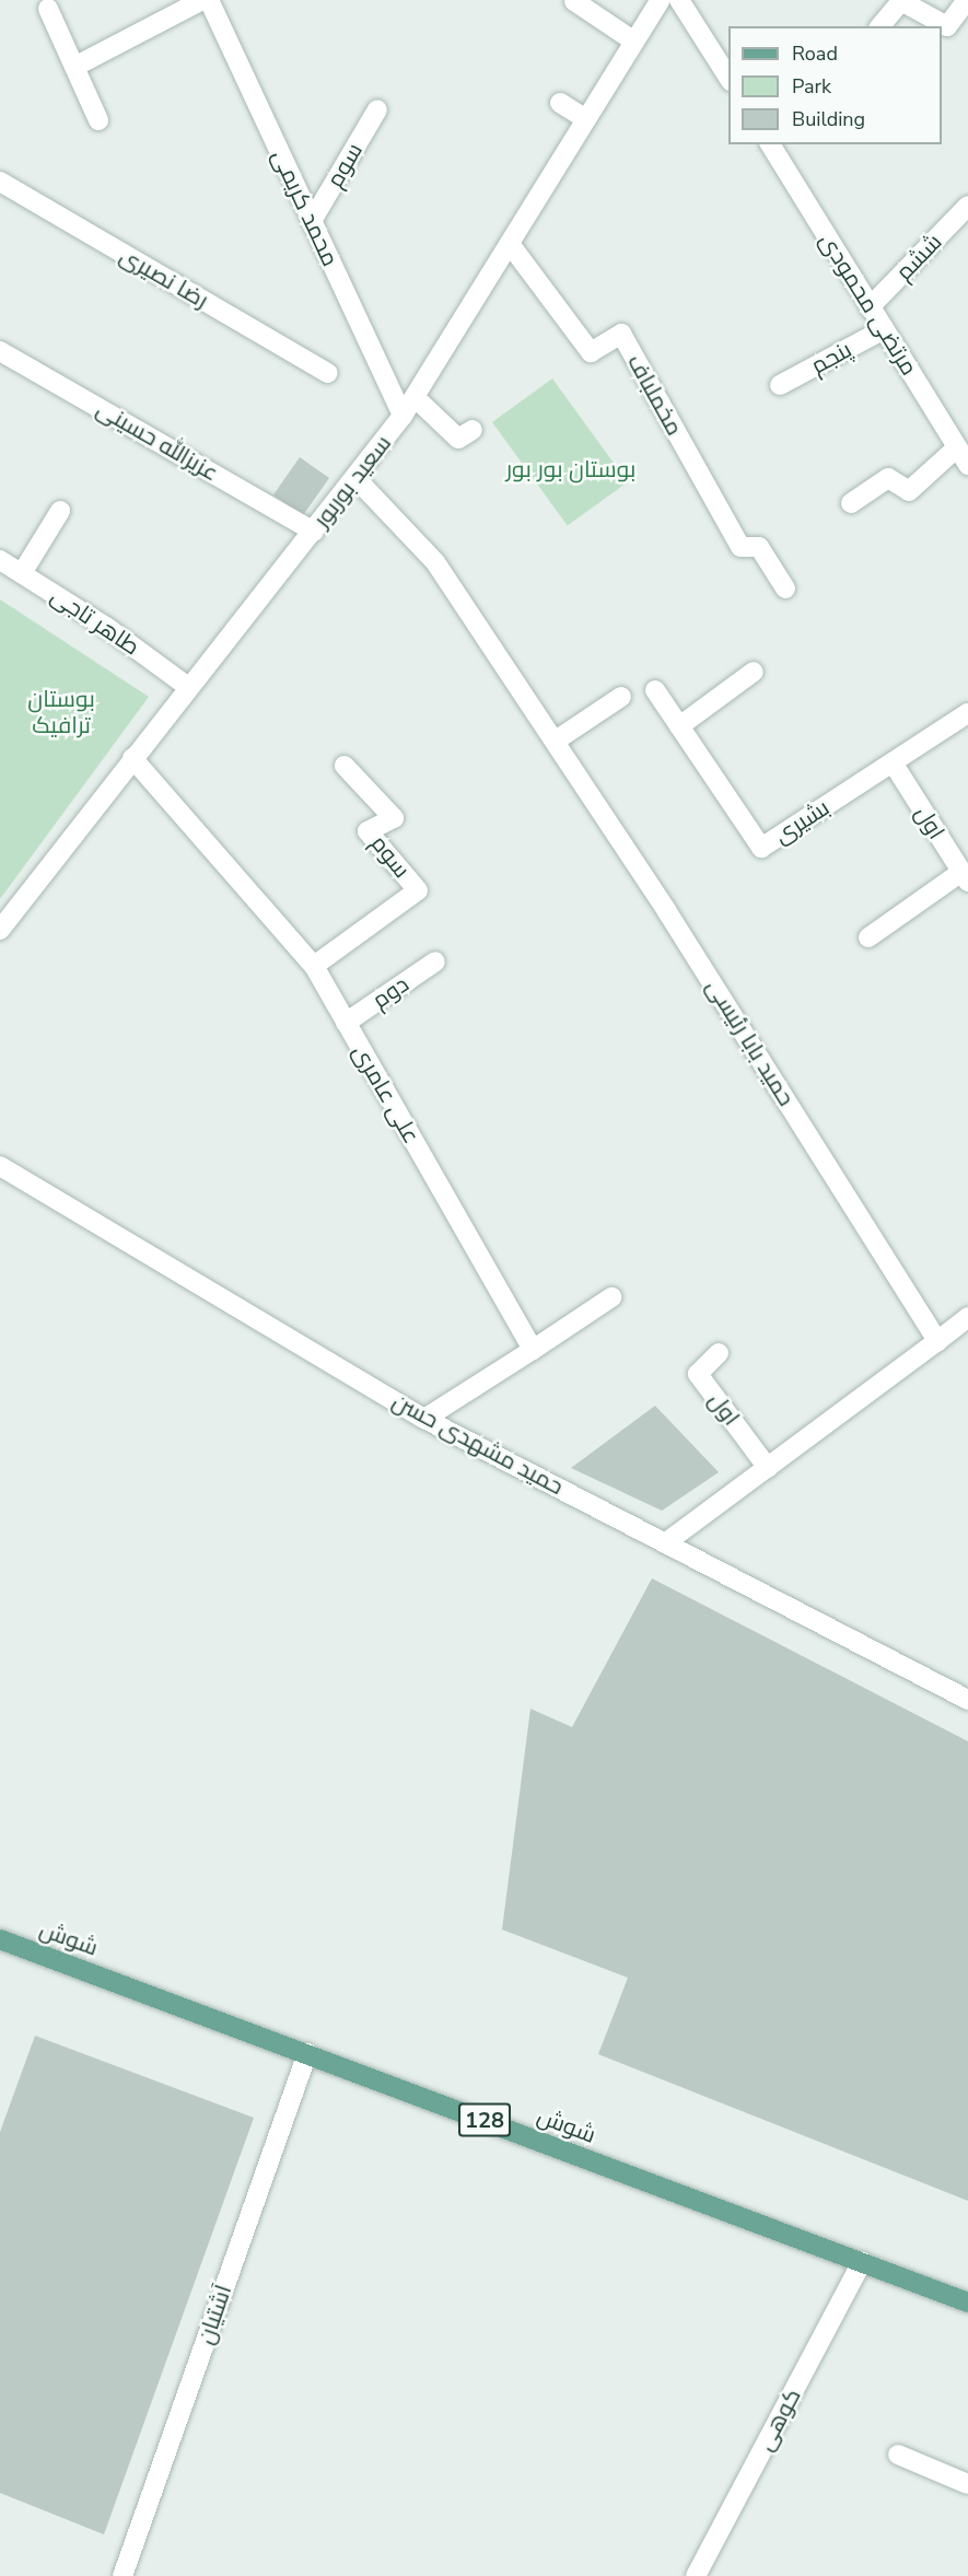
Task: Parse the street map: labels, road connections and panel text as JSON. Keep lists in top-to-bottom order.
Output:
{
  "streets": {
    "main road": ["شوش", "128"],
    "street": [
      "سوم",
      "محمد کریمی",
      "ششم",
      "رضا نصیری",
      "مرتضی محمودی",
      "پنجم",
      "مخملباف",
      "عزیزالله حسینی",
      "سعید بوربور",
      "طاهر تاجی",
      "بشیری",
      "اول",
      "دوم",
      "حمید بابا رئیسی",
      "علی عامری",
      "حمید مشهدی حسن",
      "آشتیان",
      "کوهی"
    ]
  },
  "crossings": [
    ["سوم", "محمد کریمی"],
    ["سوم", "علی عامری"],
    ["محمد کریمی", "سعید بوربور"],
    ["ششم", "مرتضی محمودی"],
    ["مرتضی محمودی", "پنجم"],
    ["مخملباف", "سعید بوربور"],
    ["عزیزالله حسینی", "سعید بوربور"],
    ["سعید بوربور", "طاهر تاجی"],
    ["سعید بوربور", "حمید بابا رئیسی"],
    ["سعید بوربور", "علی عامری"],
    ["بشیری", "اول"],
    ["دوم", "علی عامری"],
    ["شوش", "آشتیان"],
    ["شوش", "کوهی"]
  ],
  "parks": ["بوستان بور بور", "بوستان ترافیک"],
  "legend": ["Road", "Park", "Building"]
}
